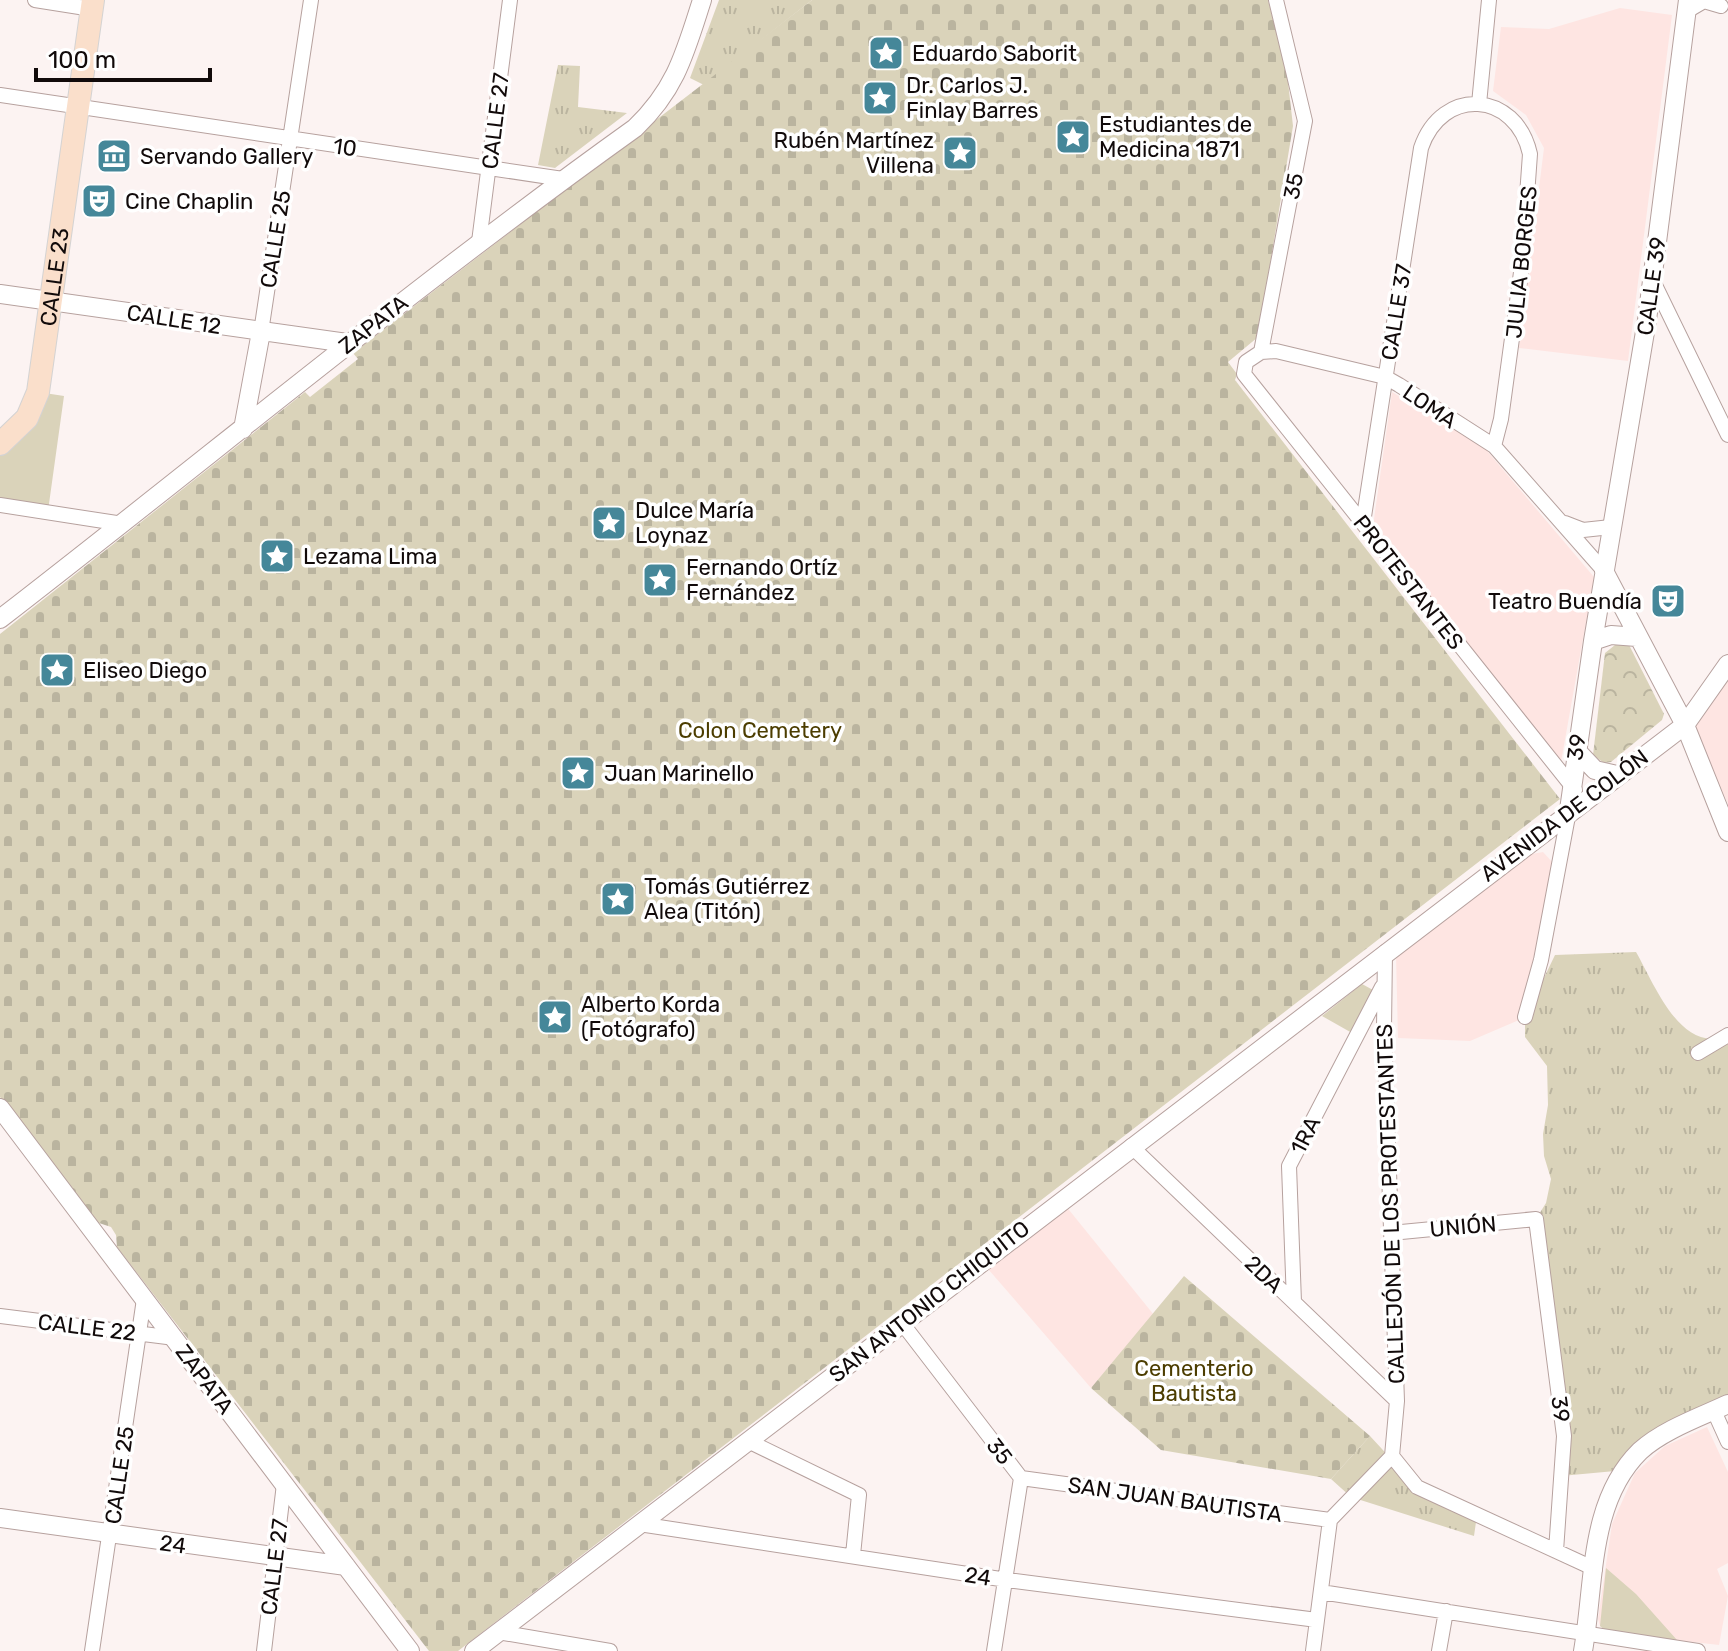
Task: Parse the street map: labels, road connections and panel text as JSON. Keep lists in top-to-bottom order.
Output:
{
  "streets": {
    "main road": [
      "CALLE 25",
      "CALLE 23",
      "CALLE 39",
      "CALLE 12",
      "ZAPATA",
      "LOMA",
      "39",
      "AVENIDA DE COLÓN",
      "SAN ANTONIO CHIQUITO",
      "24"
    ],
    "street": [
      "CALLE 27",
      "10",
      "35",
      "JULIA BORGES",
      "CALLE 37",
      "PROTESTANTES",
      "1RA",
      "CALLEJÓN DE LOS PROTESTANTES",
      "UNIÓN",
      "2DA",
      "CALLE 22",
      "SAN JUAN BAUTISTA"
    ]
  },
  "crossings": [
    ["CALLE 27", "10"],
    ["CALLE 27", "ZAPATA"],
    ["CALLE 27", "24"],
    ["10", "CALLE 25"],
    ["10", "CALLE 23"],
    ["10", "ZAPATA"],
    ["35", "LOMA"],
    ["35", "PROTESTANTES"],
    ["35", "SAN ANTONIO CHIQUITO"],
    ["35", "SAN JUAN BAUTISTA"],
    ["35", "24"],
    ["CALLE 25", "CALLE 12"],
    ["CALLE 25", "ZAPATA"],
    ["CALLE 25", "CALLE 22"],
    ["CALLE 25", "24"],
    ["JULIA BORGES", "CALLE 37"],
    ["JULIA BORGES", "LOMA"],
    ["CALLE 23", "CALLE 12"],
    ["CALLE 39", "LOMA"],
    ["CALLE 39", "39"],
    ["CALLE 37", "LOMA"],
    ["CALLE 37", "PROTESTANTES"],
    ["CALLE 12", "ZAPATA"],
    ["ZAPATA", "CALLE 22"],
    ["ZAPATA", "24"],
    ["LOMA", "PROTESTANTES"],
    ["LOMA", "39"],
    ["LOMA", "AVENIDA DE COLÓN"],
    ["PROTESTANTES", "39"],
    ["PROTESTANTES", "AVENIDA DE COLÓN"],
    ["39", "AVENIDA DE COLÓN"],
    ["39", "UNIÓN"],
    ["AVENIDA DE COLÓN", "CALLEJÓN DE LOS PROTESTANTES"],
    ["AVENIDA DE COLÓN", "SAN ANTONIO CHIQUITO"],
    ["1RA", "CALLEJÓN DE LOS PROTESTANTES"],
    ["1RA", "2DA"],
    ["CALLEJÓN DE LOS PROTESTANTES", "UNIÓN"],
    ["CALLEJÓN DE LOS PROTESTANTES", "2DA"],
    ["CALLEJÓN DE LOS PROTESTANTES", "SAN ANTONIO CHIQUITO"],
    ["2DA", "SAN ANTONIO CHIQUITO"],
    ["SAN ANTONIO CHIQUITO", "24"]
  ],
  "parks": ["Colon Cemetery", "Cementerio Bautista"],
  "places": {
    "place": [
      "Eduardo Saborit",
      "Dr. Carlos J. Finlay Barres",
      "Estudiantes de Medicina 1871",
      "Rubén Martínez Villena",
      "Dulce María Loynaz",
      "Lezama Lima",
      "Fernando Ortíz Fernández",
      "Eliseo Diego",
      "Juan Marinello",
      "Tomás Gutiérrez Alea (Titón)",
      "Alberto Korda (Fotógrafo)"
    ],
    "museum": ["Servando Gallery"],
    "theatre": ["Cine Chaplin", "Teatro Buendía"]
  },
  "scale_bar": "100 m"
}
